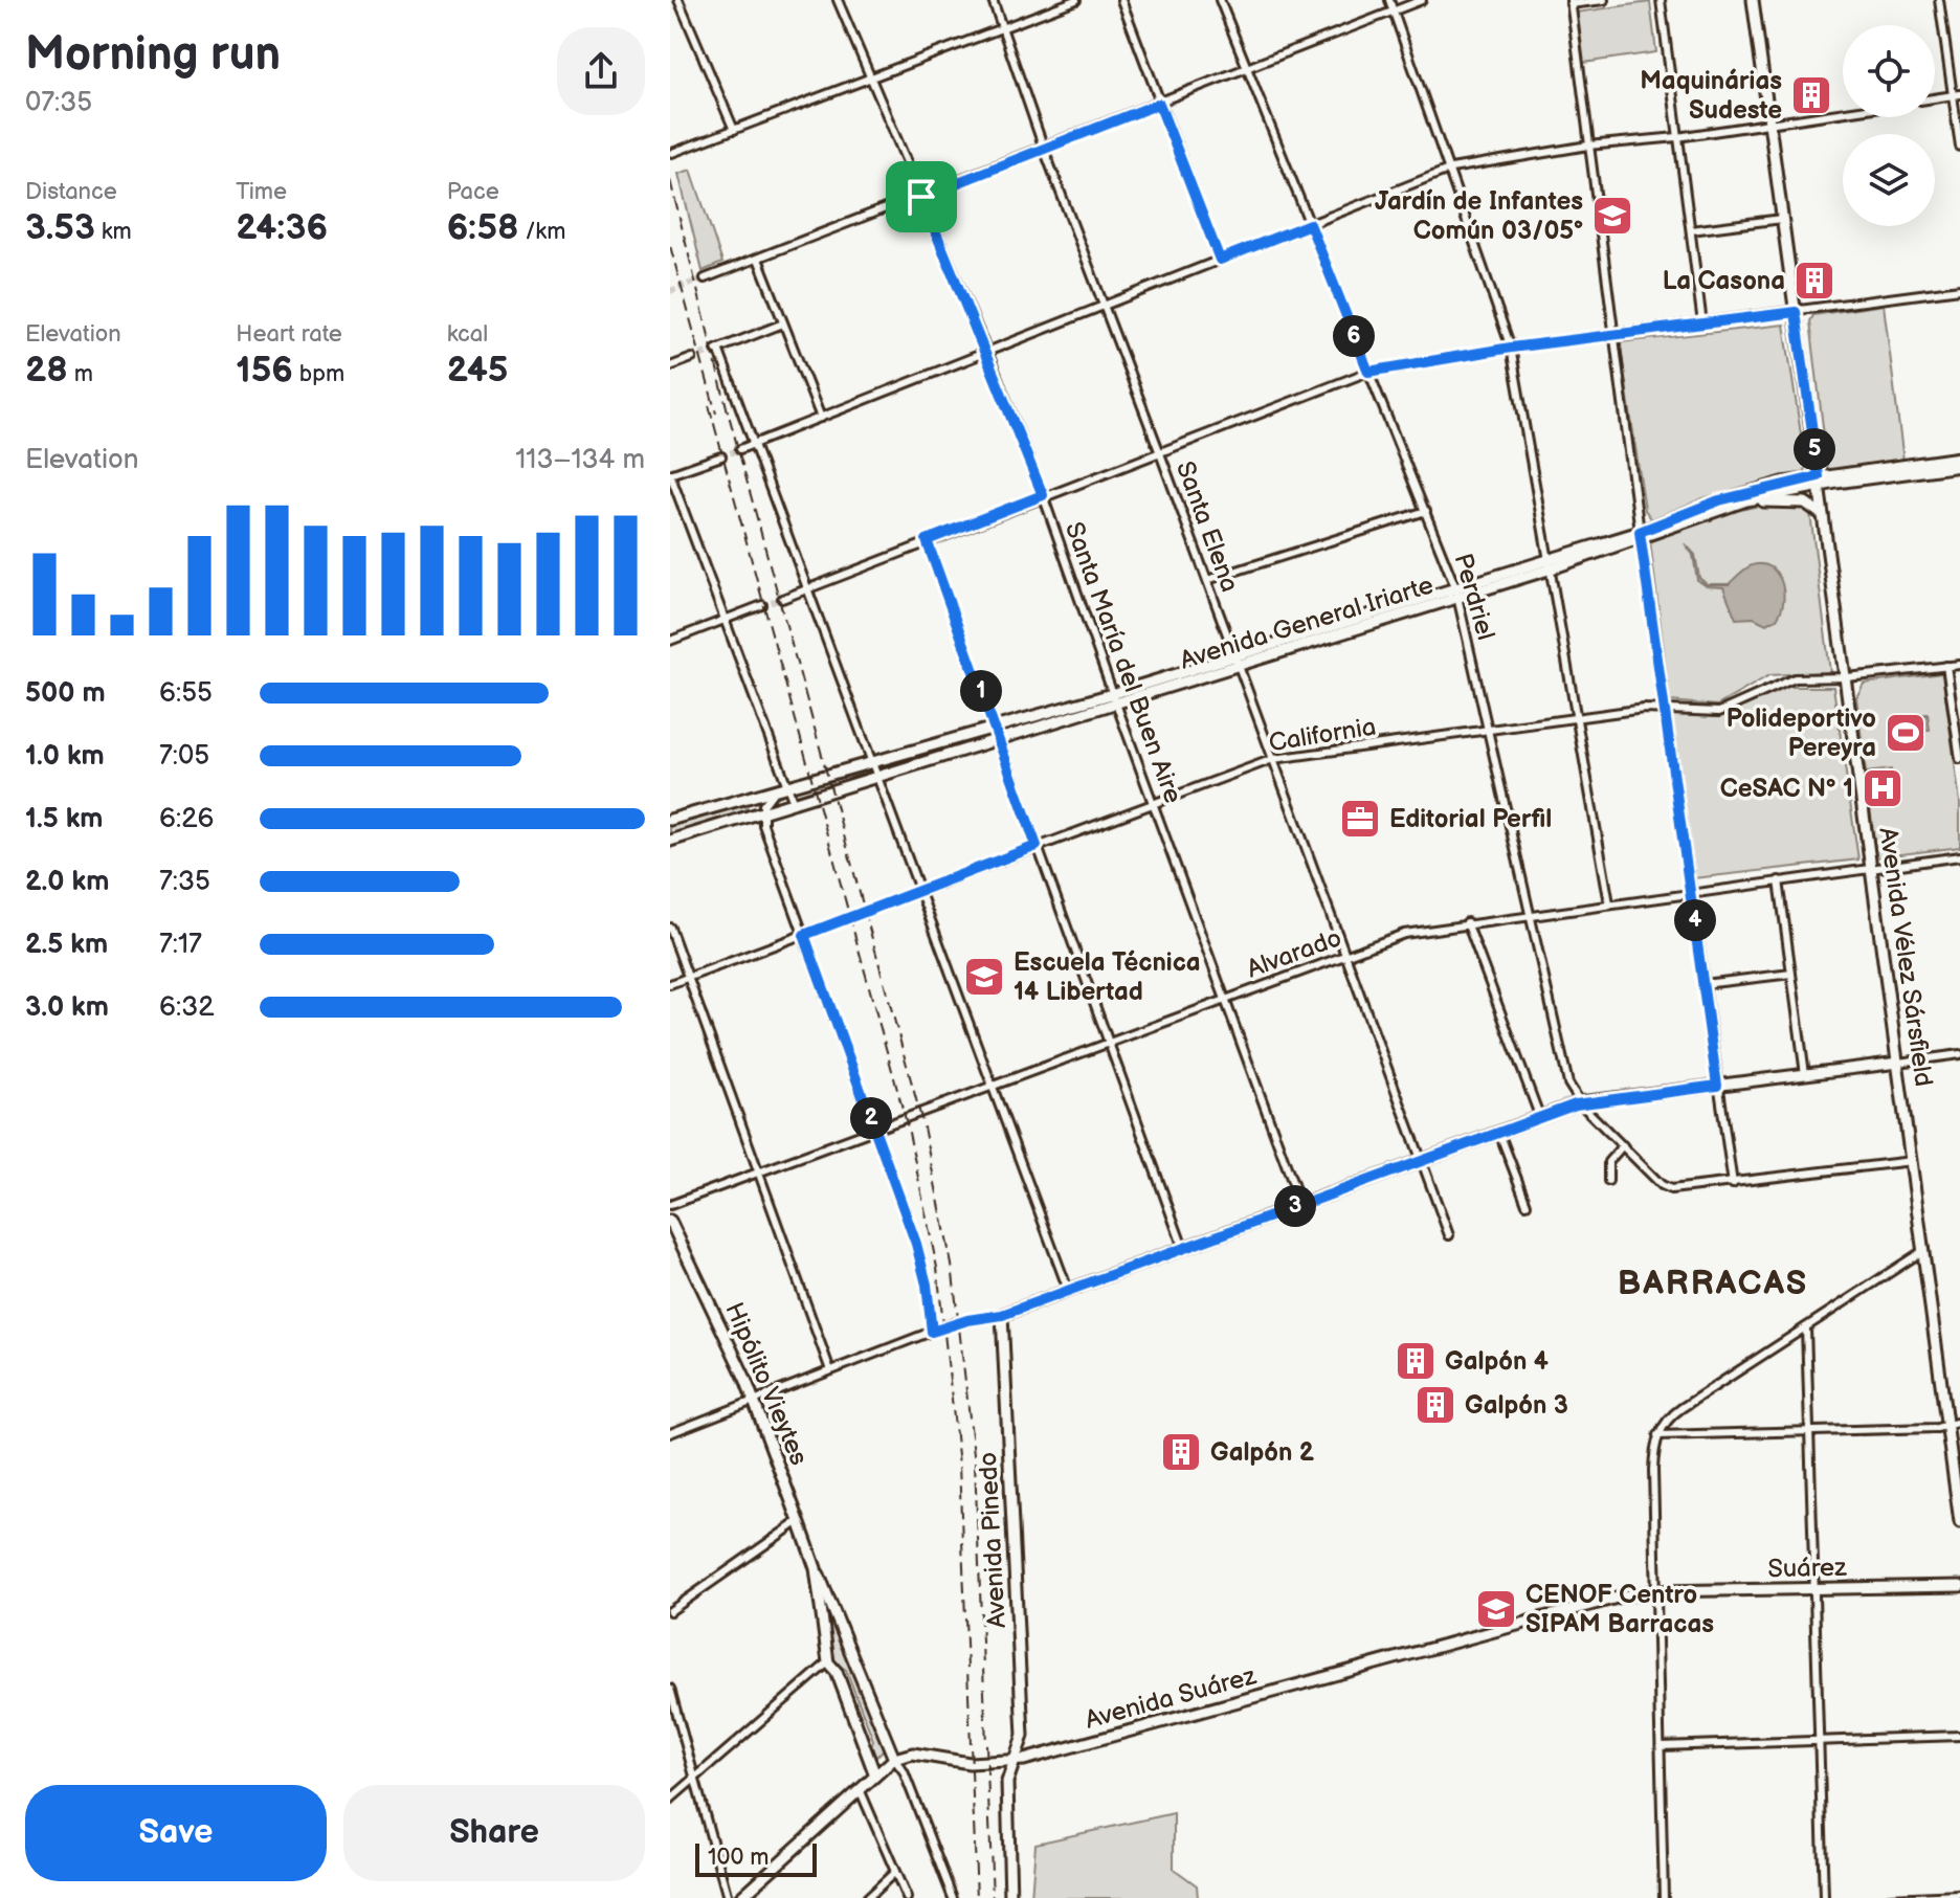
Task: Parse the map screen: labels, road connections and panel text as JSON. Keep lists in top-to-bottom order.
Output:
{
  "streets": {
    "main road": [
      "Avenida General Iriarte",
      "Avenida Vélez Sársfield",
      "Hipólito Vieytes",
      "Avenida Pinedo",
      "Suárez",
      "Avenida Suárez"
    ],
    "street": [
      "Santa Elena",
      "Perdriel",
      "Santa María del Buen Aire",
      "California",
      "Alvarado"
    ]
  },
  "crossings": [
    ["Santa Elena", "Avenida General Iriarte"],
    ["Santa Elena", "California"],
    ["Santa Elena", "Alvarado"],
    ["Perdriel", "Avenida General Iriarte"],
    ["Perdriel", "California"],
    ["Perdriel", "Alvarado"],
    ["Avenida General Iriarte", "Santa María del Buen Aire"],
    ["Avenida General Iriarte", "Avenida Vélez Sársfield"],
    ["Santa María del Buen Aire", "California"],
    ["Santa María del Buen Aire", "Alvarado"],
    ["California", "Avenida Vélez Sársfield"],
    ["Alvarado", "Avenida Vélez Sársfield"],
    ["Hipólito Vieytes", "Avenida Suárez"],
    ["Avenida Pinedo", "Avenida Suárez"],
    ["Suárez", "Avenida Suárez"]
  ],
  "districts": ["BARRACAS"],
  "places": {
    "building": [
      "Maquinárias Sudeste",
      "La Casona",
      "Galpón 4",
      "Galpón 3",
      "Galpón 2"
    ],
    "school or university": ["Jardín de Infantes Común 03/05°", "Escuela Técnica 14 Libertad", "CENOF Centro SIPAM Barracas"],
    "sports": ["Polideportivo Pereyra"],
    "hospital": ["CeSAC Nº 1"],
    "office": ["Editorial Perfil"]
  },
  "scale_bar": "100 m",
  "page": {
    "heading": ["Morning run", "07:35"],
    "stats": [
      ["Distance", "3.53 km"],
      ["Time", "24:36"],
      ["Pace", "6:58 /km"],
      ["Elevation", "28 m"],
      ["Heart rate", "156 bpm"],
      ["kcal", "245"]
    ],
    "pins": [
      "6",
      "5",
      "1",
      "4",
      "2",
      "3"
    ],
    "chart": ["Elevation", "113–134 m"],
    "list": [
      {
        "name": "500 m",
        "note": "6:55"
      },
      {
        "name": "1.0 km",
        "note": "7:05"
      },
      {
        "name": "1.5 km",
        "note": "6:26"
      },
      {
        "name": "2.0 km",
        "note": "7:35"
      },
      {
        "name": "2.5 km",
        "note": "7:17"
      },
      {
        "name": "3.0 km",
        "note": "6:32"
      }
    ],
    "buttons": ["Save", "Share"],
    "scale": "100 m"
  }
}
